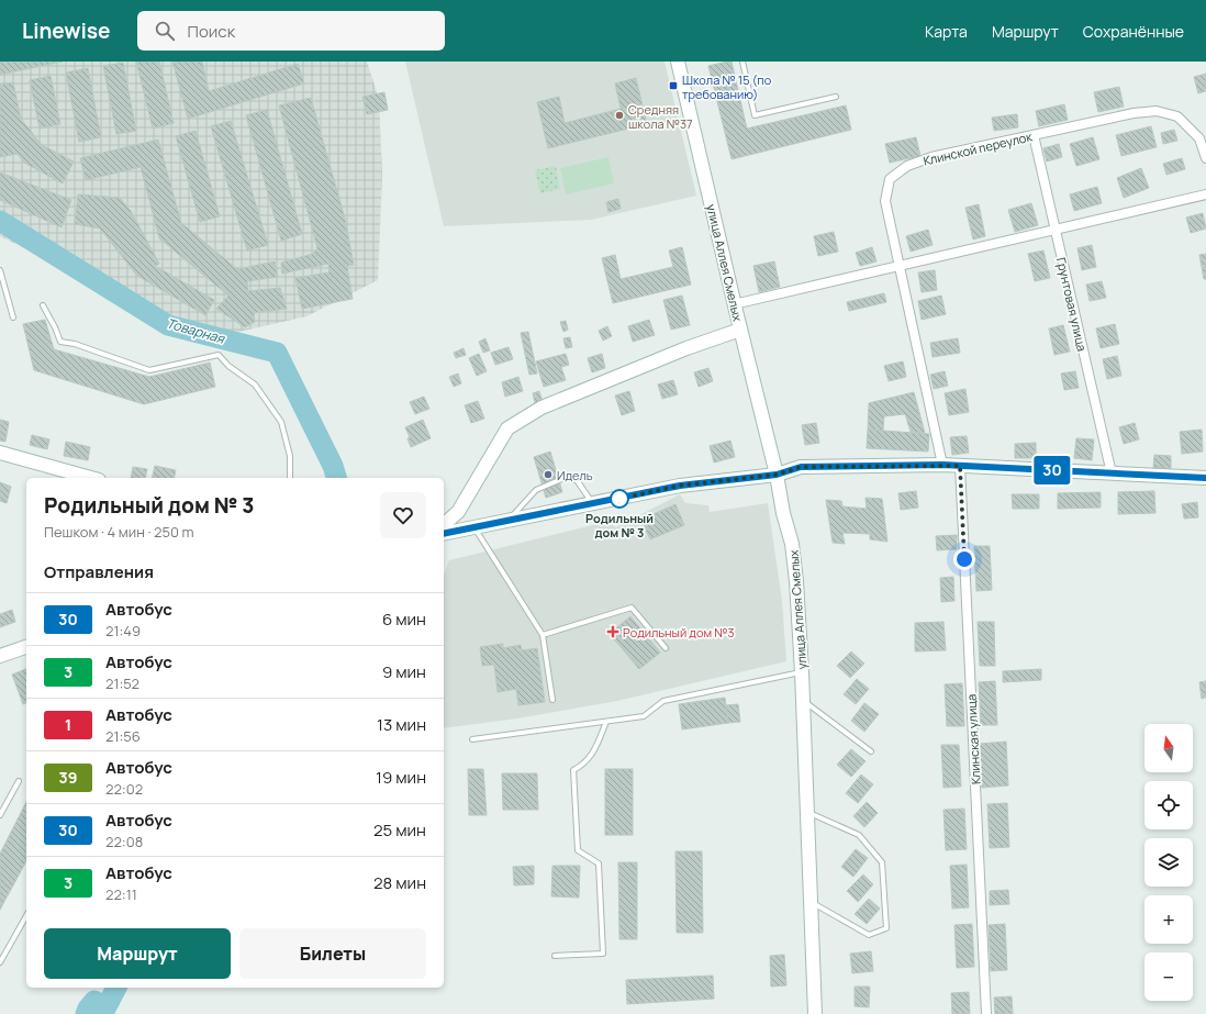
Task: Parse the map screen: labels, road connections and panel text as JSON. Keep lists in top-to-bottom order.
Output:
{
  "streets": {
    "main road": ["улица Аллея Смелых"],
    "street": ["Клинской переулок", "Грунтовая улица", "Клинская улица"]
  },
  "crossings": [
    ["Клинской переулок", "Грунтовая улица"]
  ],
  "water": ["Товарная"],
  "places": {
    "transit": ["Школа № 15 (по требованию)"],
    "other": ["Средняя школа №37", "Идель", "Родильный дом № 3"],
    "health": ["Родильный дом №3"]
  },
  "lines": ["bus line 30"],
  "north": "top",
  "page": {
    "header": "Linewise",
    "search": "Поиск",
    "nav": ["Карта", "Маршрут", "Сохранённые"],
    "on_map": "30",
    "heading": [
      ["Родильный дом № 3", "Пешком · 4 мин · 250 m"],
      "Отправления"
    ],
    "list": [
      {
        "mark": "30",
        "name": "Автобус",
        "note": "21:49",
        "value": "6 мин"
      },
      {
        "mark": "3",
        "name": "Автобус",
        "note": "21:52",
        "value": "9 мин"
      },
      {
        "mark": "1",
        "name": "Автобус",
        "note": "21:56",
        "value": "13 мин"
      },
      {
        "mark": "39",
        "name": "Автобус",
        "note": "22:02",
        "value": "19 мин"
      },
      {
        "mark": "30",
        "name": "Автобус",
        "note": "22:08",
        "value": "25 мин"
      },
      {
        "mark": "3",
        "name": "Автобус",
        "note": "22:11",
        "value": "28 мин"
      }
    ],
    "map_buttons": ["+", "−"],
    "buttons": ["Маршрут", "Билеты"]
  }
}
